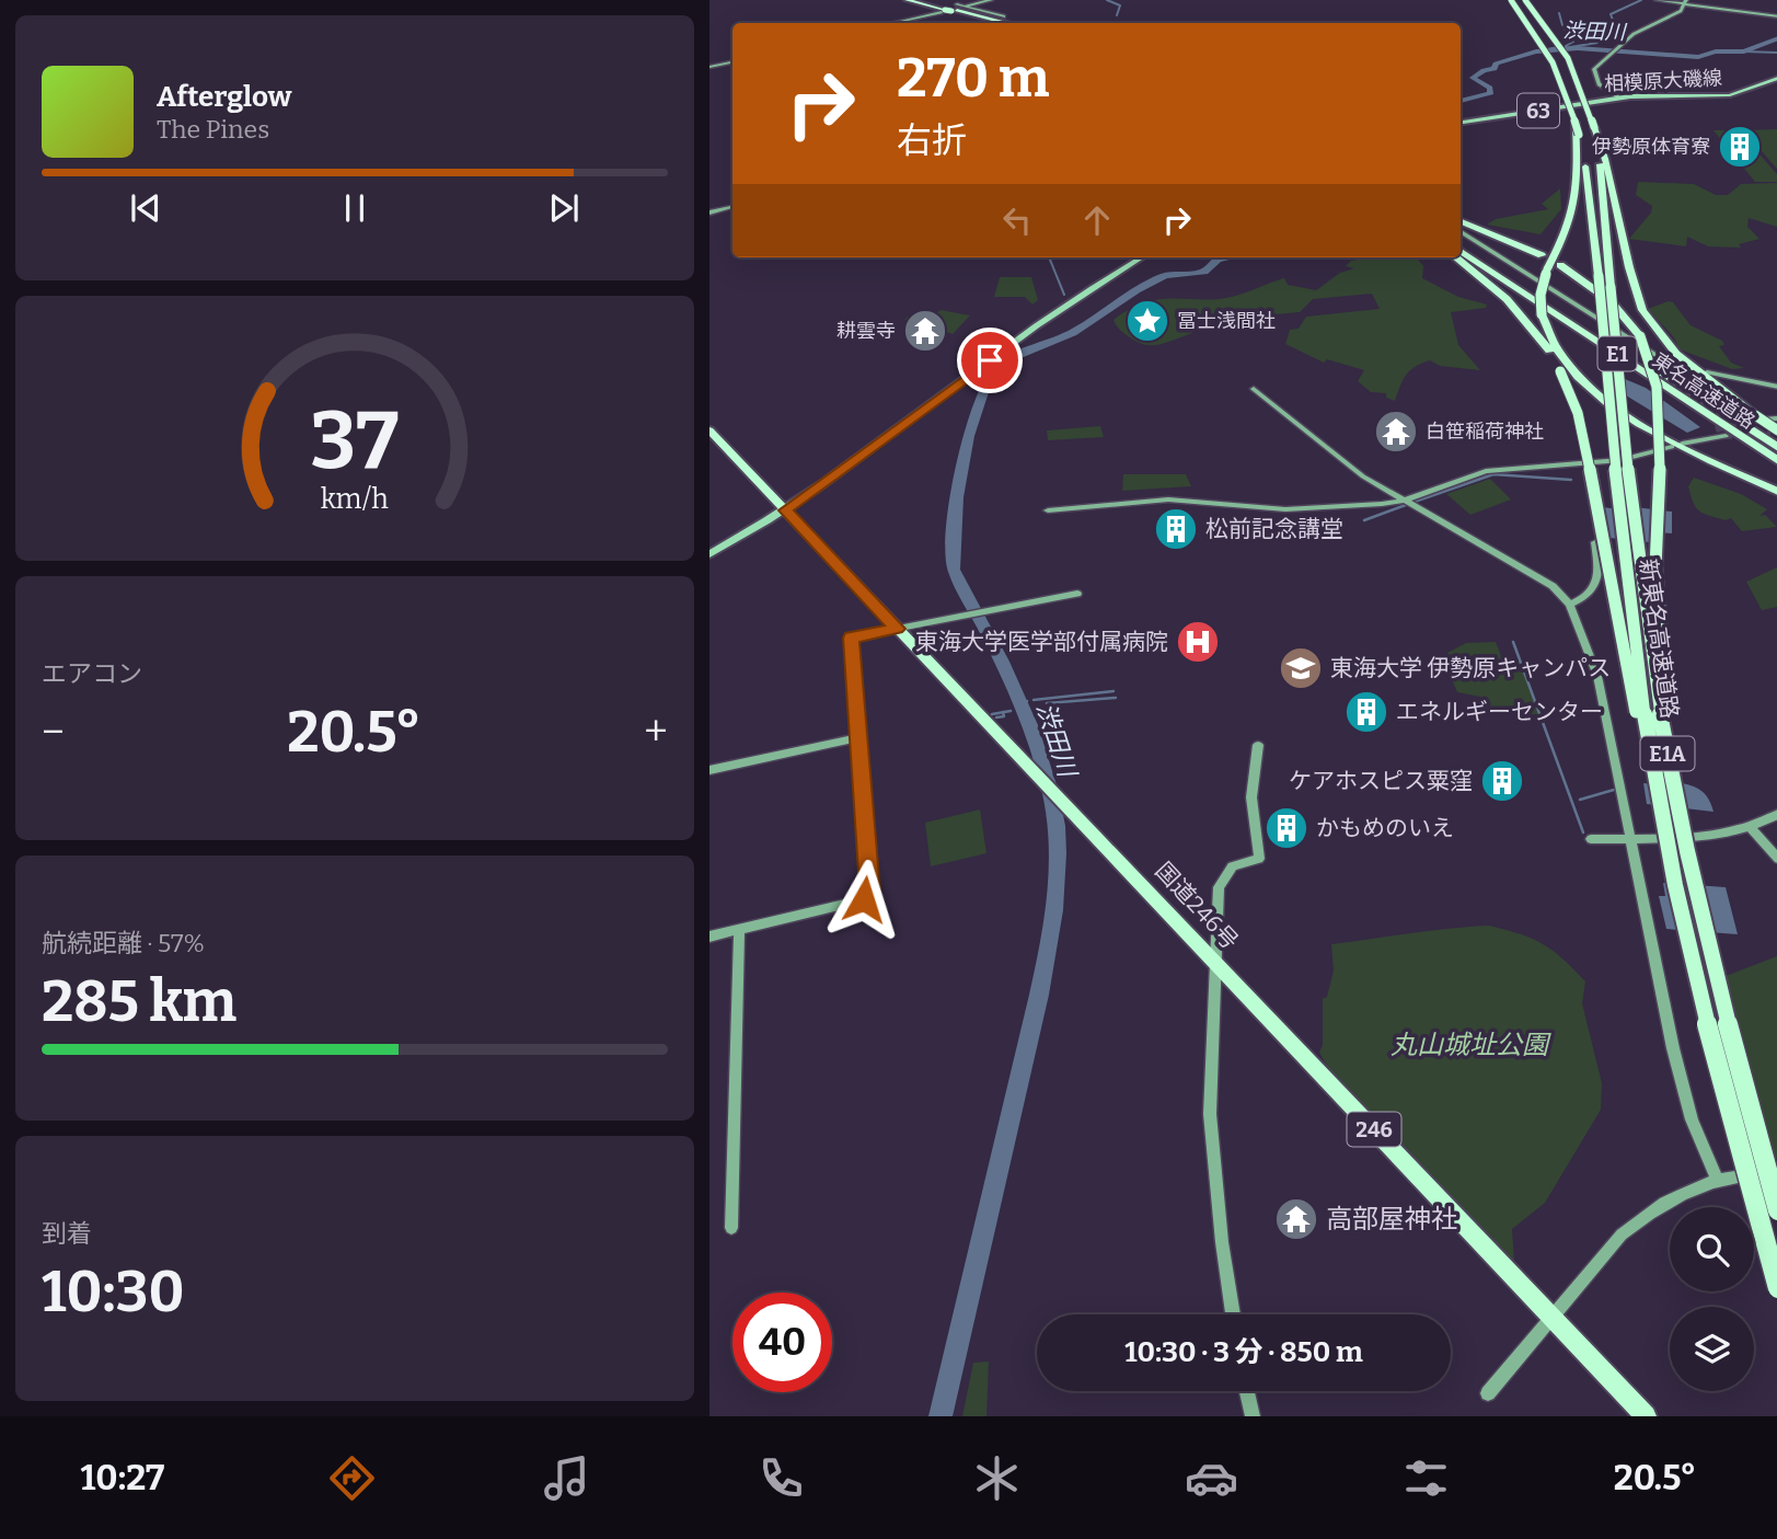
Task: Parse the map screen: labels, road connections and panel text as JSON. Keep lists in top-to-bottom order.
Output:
{
  "streets": {
    "highway": [
      "E1",
      "東名高速道路",
      "新東名高速道路",
      "E1A",
      "国道246号",
      "246"
    ],
    "main road": ["相模原大磯線", "63"]
  },
  "water": ["渋田川"],
  "parks": ["丸山城址公園"],
  "places": {
    "building": [
      "伊勢原体育寮",
      "松前記念講堂",
      "エネルギーセンター",
      "ケアホスピス粟窪",
      "かもめのいえ"
    ],
    "place": ["冨士浅間社"],
    "temple": ["耕雲寺", "白笹稲荷神社", "高部屋神社"],
    "hospital": ["東海大学医学部付属病院"],
    "school or university": ["東海大学 伊勢原キャンパス"]
  },
  "page": {
    "turn": ["270 m", "右折"],
    "song": ["Afterglow", "The Pines"],
    "tile": [
      "エアコン",
      ["航続距離 · 57%", "285 km"],
      ["到着", "10:30"]
    ],
    "heat": ["−", "20.5°", "+"],
    "limit": "40",
    "trip": "10:30 · 3 分 · 850 m",
    "tabs": ["10:27", "20.5°"],
    "gauge": ["37", "km/h"]
  }
}
